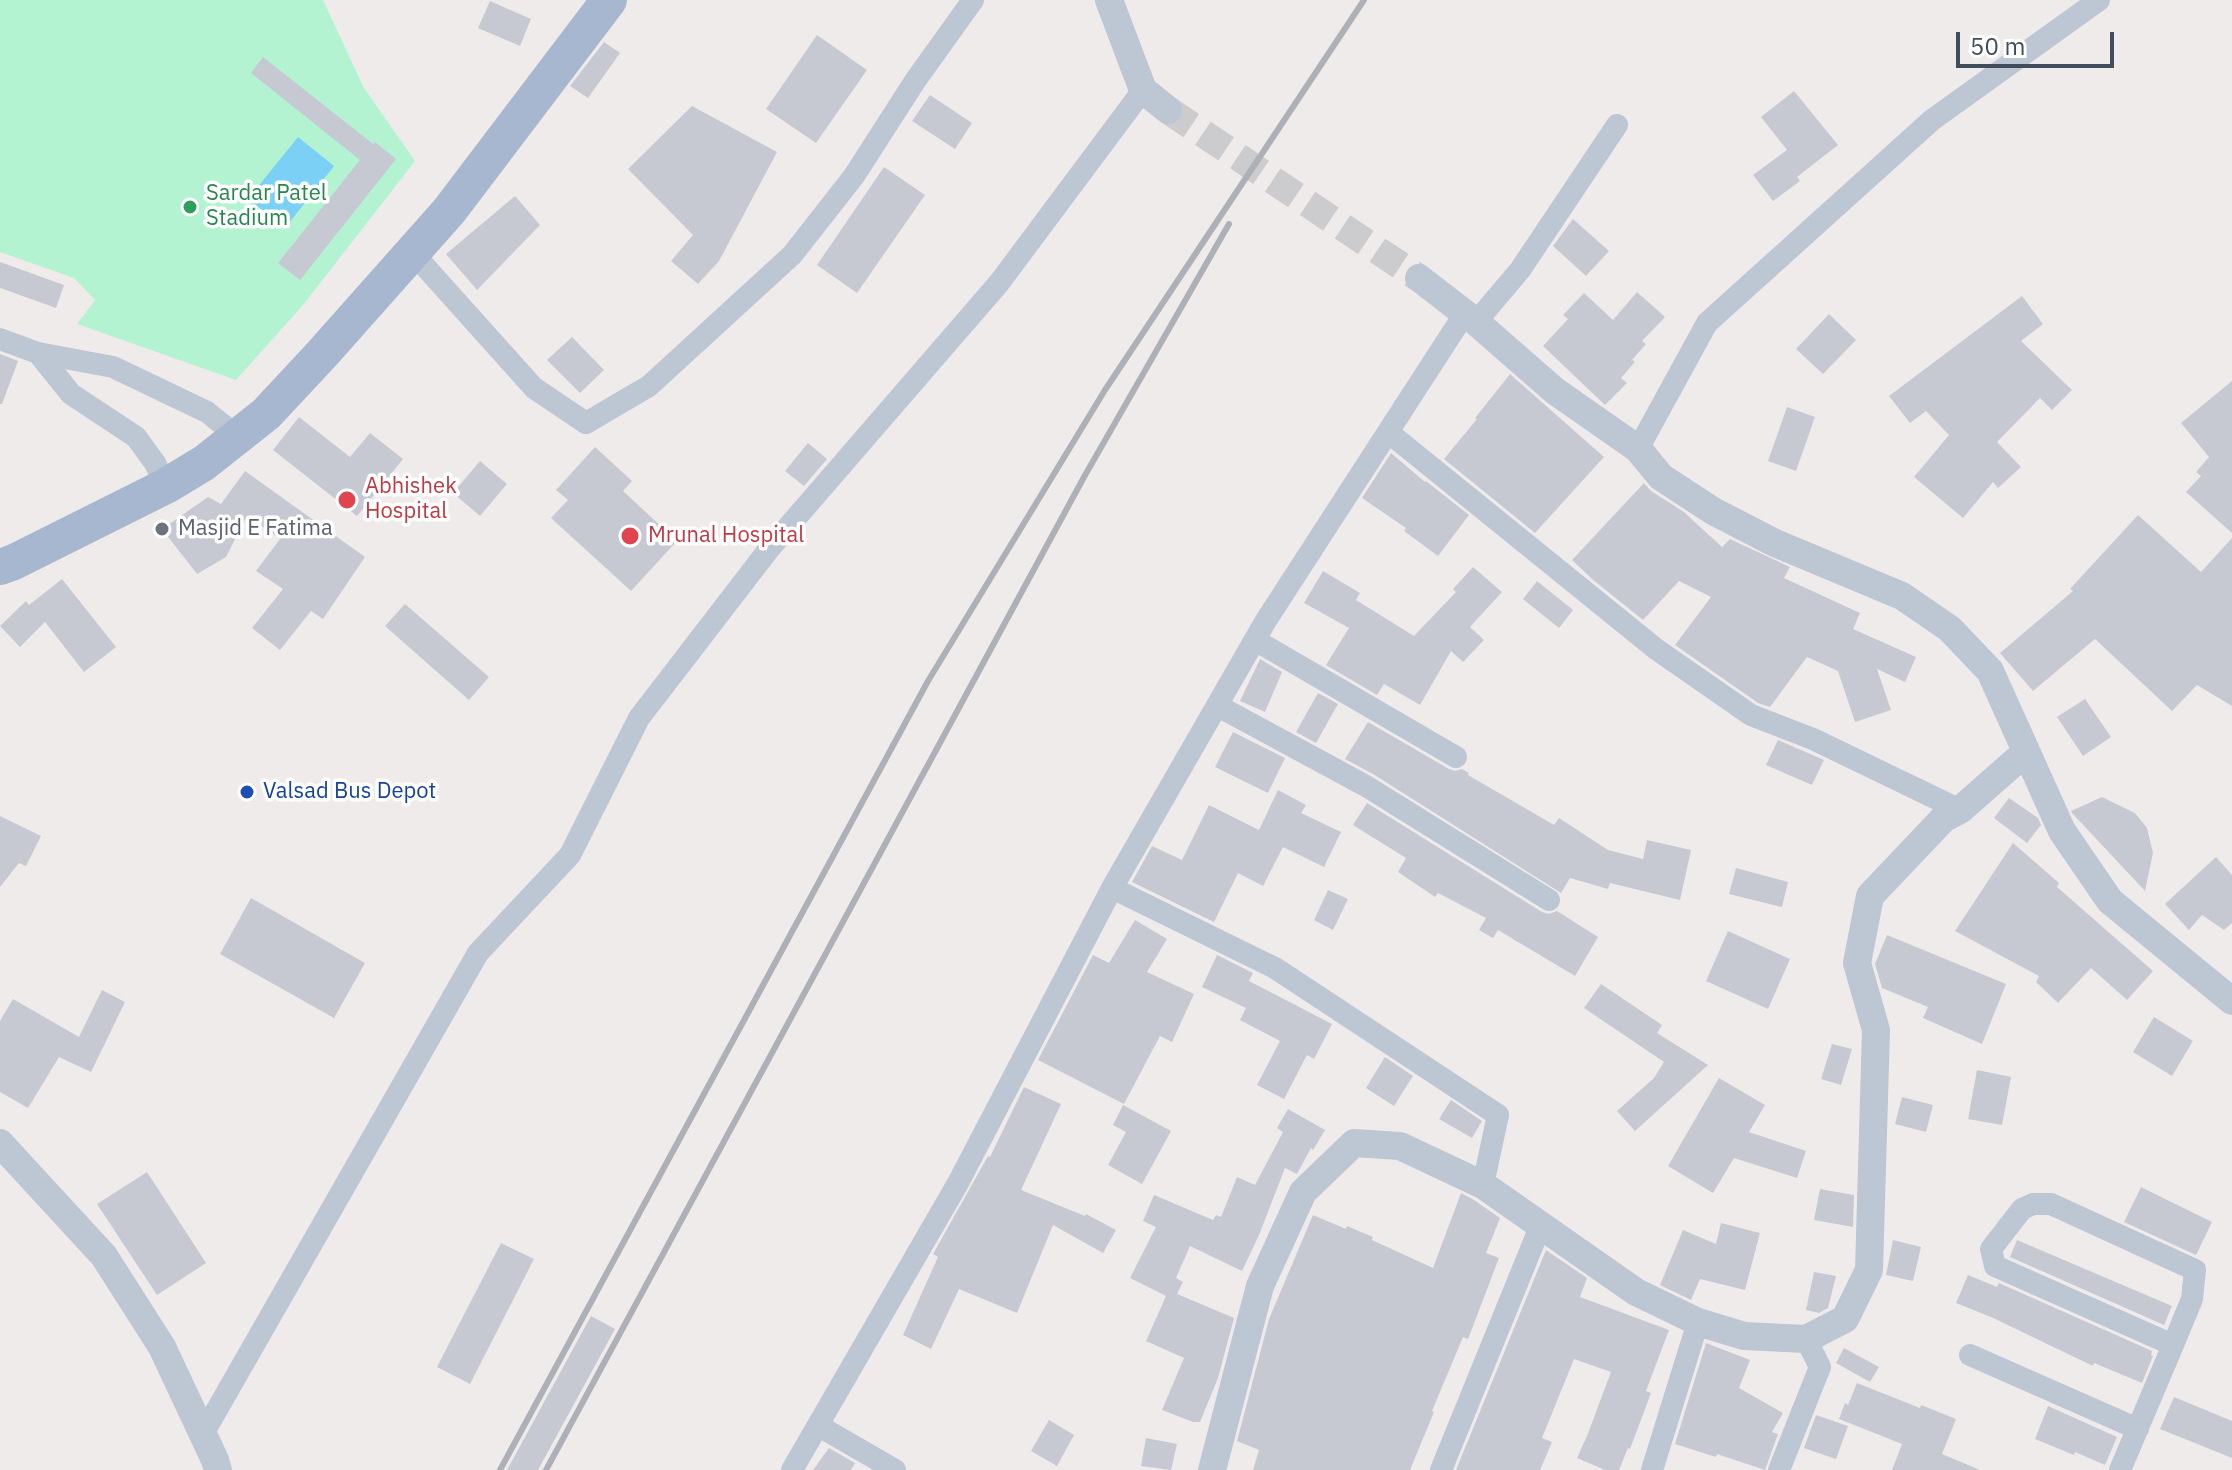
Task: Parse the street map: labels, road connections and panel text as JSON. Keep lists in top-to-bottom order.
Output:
{
  "places": [
    "Sardar Patel Stadium",
    "Abhishek Hospital",
    "Masjid E Fatima",
    "Mrunal Hospital",
    "Valsad Bus Depot"
  ],
  "scale_bar": "50 m"
}
